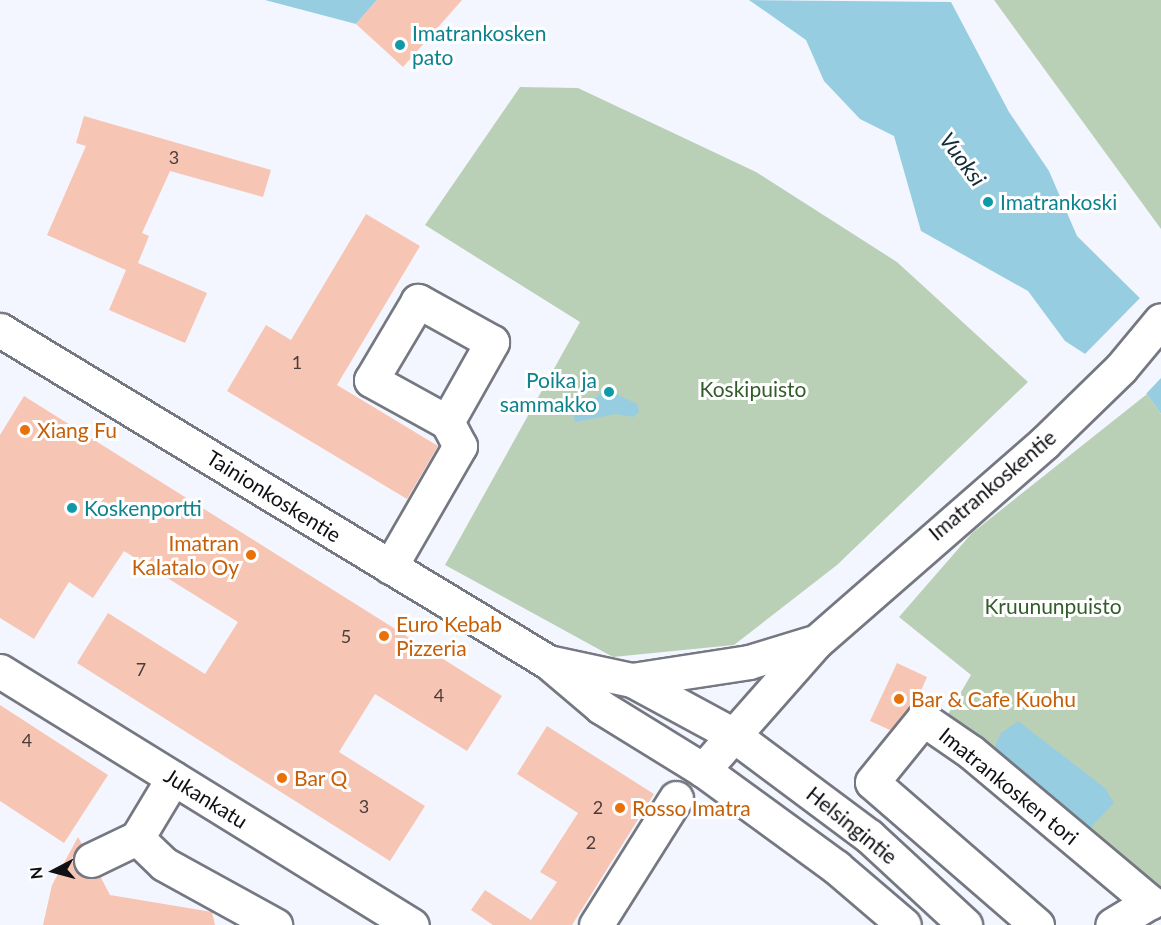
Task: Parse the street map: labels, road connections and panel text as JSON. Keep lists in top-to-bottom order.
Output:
{
  "streets": {
    "main road": [
      "Imatrankoskentie",
      "Tainionkoskentie",
      "Imatrankosken tori",
      "Jukankatu",
      "Helsingintie"
    ]
  },
  "crossings": [
    ["Imatrankoskentie", "Tainionkoskentie"],
    ["Imatrankoskentie", "Helsingintie"],
    ["Tainionkoskentie", "Helsingintie"]
  ],
  "water": ["Vuoksi"],
  "parks": ["Koskipuisto", "Kruununpuisto"],
  "places": [
    "Imatrankosken pato",
    "Imatrankoski",
    "Poika ja sammakko",
    "Xiang Fu",
    "Koskenportti",
    "Imatran Kalatalo Oy",
    "Euro Kebab Pizzeria",
    "Bar & Cafe Kuohu",
    "Bar Q",
    "Rosso Imatra"
  ],
  "house_numbers": [
    "3",
    "1",
    "5",
    "7",
    "4",
    "4",
    "3",
    "2",
    "2"
  ],
  "north": "left"
}
